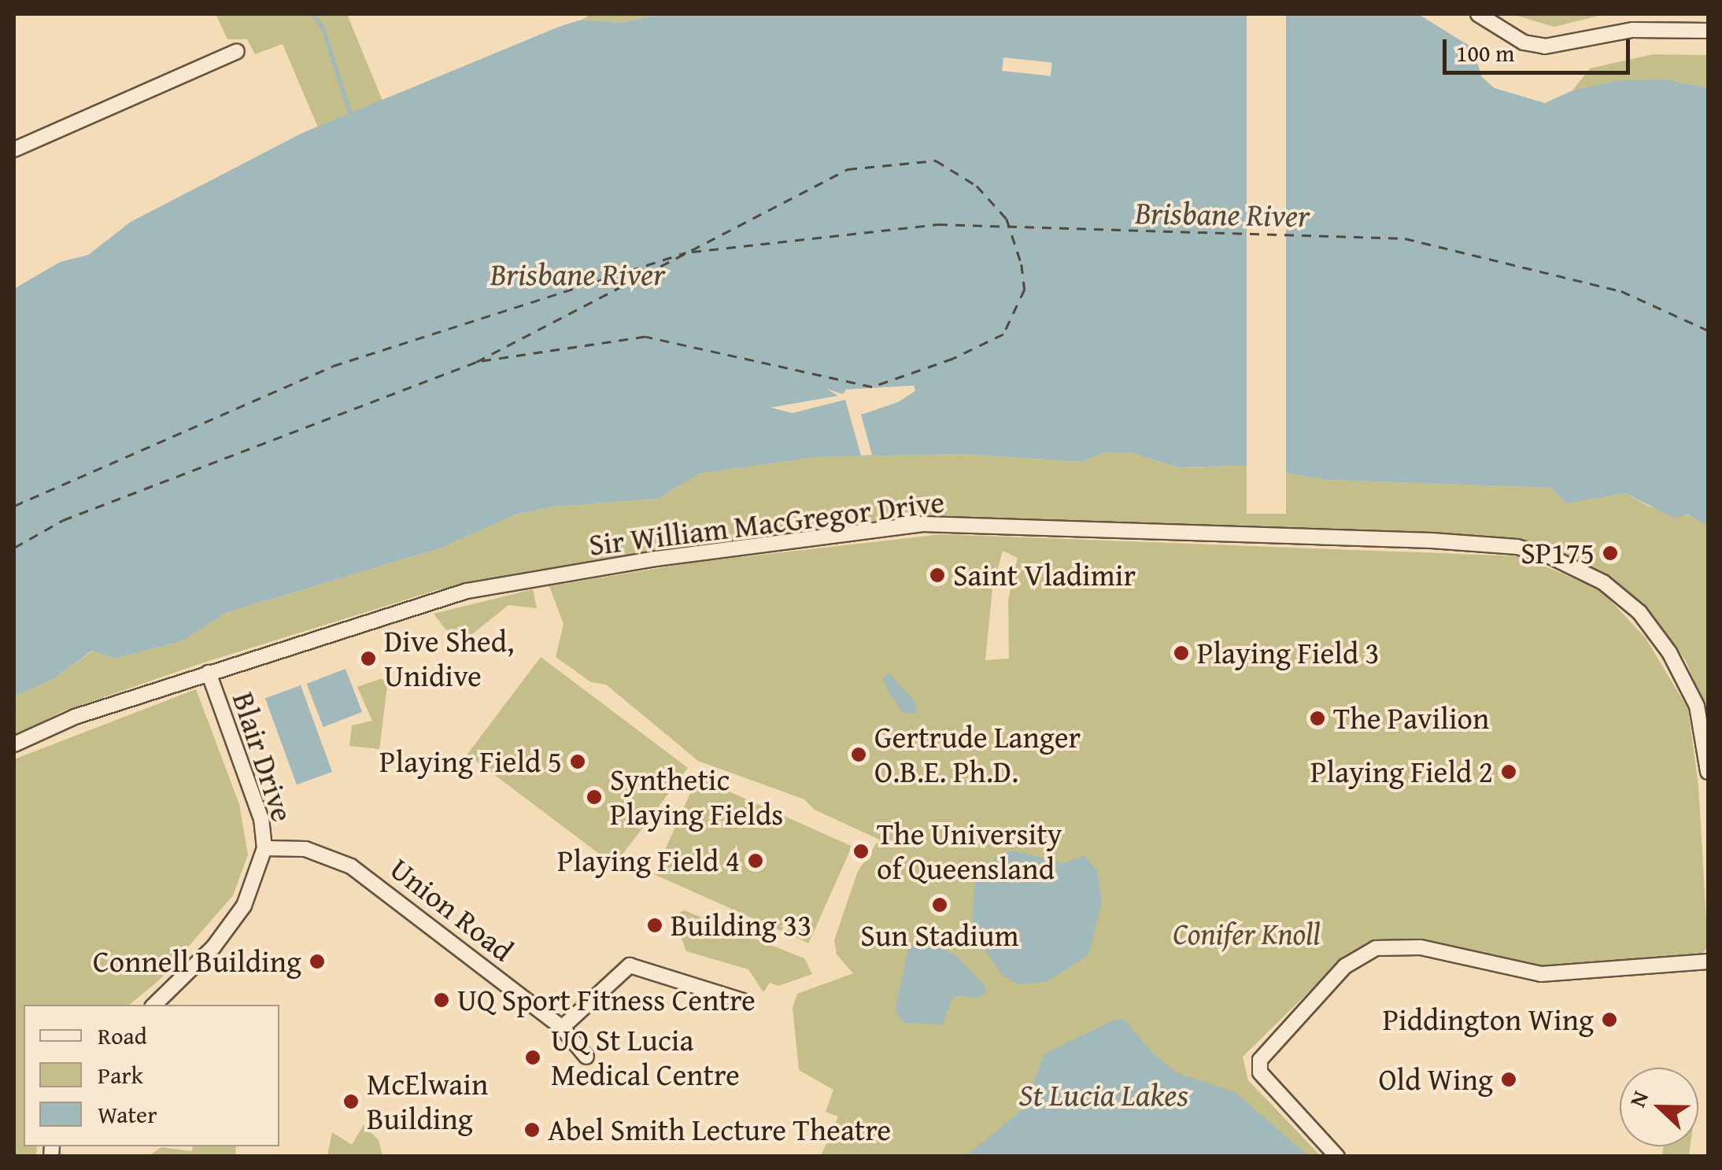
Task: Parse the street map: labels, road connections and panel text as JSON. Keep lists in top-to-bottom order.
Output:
{
  "streets": {
    "street": ["Sir William MacGregor Drive", "Blair Drive", "Union Road"]
  },
  "crossings": [
    ["Sir William MacGregor Drive", "Blair Drive"],
    ["Blair Drive", "Union Road"]
  ],
  "water": ["Brisbane River", "St Lucia Lakes"],
  "parks": ["Conifer Knoll"],
  "places": [
    "SP175",
    "Saint Vladimir",
    "Playing Field 3",
    "Dive Shed, Unidive",
    "The Pavilion",
    "Gertrude Langer O.B.E. Ph.D.",
    "Playing Field 5",
    "Playing Field 2",
    "Synthetic Playing Fields",
    "The University of Queensland",
    "Playing Field 4",
    "Sun Stadium",
    "Building 33",
    "Connell Building",
    "UQ Sport Fitness Centre",
    "Piddington Wing",
    "UQ St Lucia Medical Centre",
    "Old Wing",
    "McElwain Building",
    "Abel Smith Lecture Theatre"
  ],
  "legend": ["Road", "Park", "Water"],
  "scale_bar": "100 m",
  "north": "left"
}
